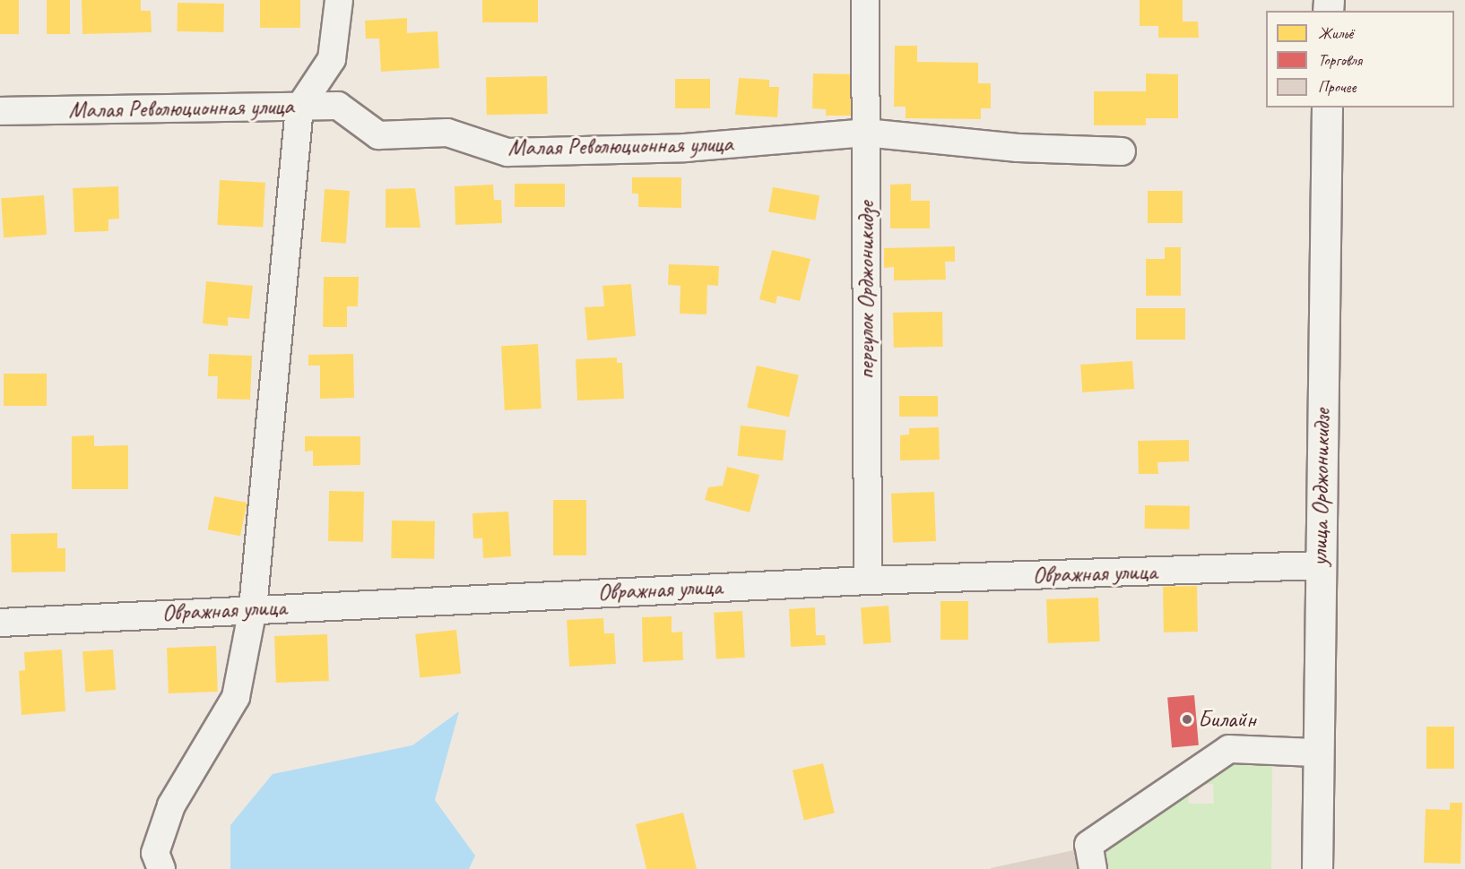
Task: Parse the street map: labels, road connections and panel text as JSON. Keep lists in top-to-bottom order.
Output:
{
  "streets": {
    "main road": ["улица Орджоникидзе"],
    "street": ["Малая Революционная улица", "переулок Орджоникидзе", "Овражная улица"]
  },
  "crossings": [
    ["Малая Революционная улица", "переулок Орджоникидзе"],
    ["переулок Орджоникидзе", "Овражная улица"],
    ["улица Орджоникидзе", "Овражная улица"]
  ],
  "places": ["Билайн"],
  "legend": ["Жильё", "Торговля", "Прочее"]
}
